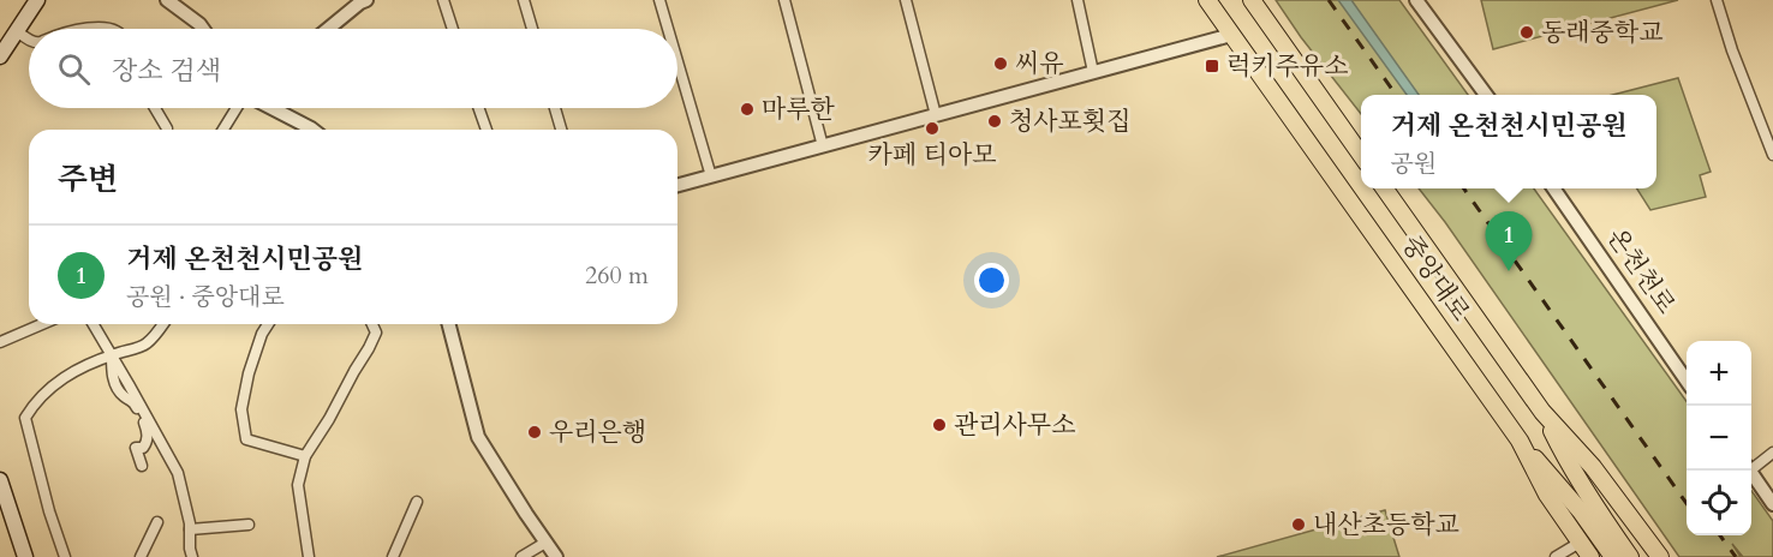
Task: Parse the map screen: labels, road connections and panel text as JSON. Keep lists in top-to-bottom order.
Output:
{
  "streets": {
    "main road": ["중앙대로"],
    "street": ["온천천로"]
  },
  "places": {
    "other": [
      "동래중학교",
      "씨유",
      "마루한",
      "청사포횟집",
      "카페 티아모",
      "관리사무소",
      "우리은행",
      "내산초등학교"
    ],
    "transit": ["럭키주유소"]
  },
  "page": {
    "search": "장소 검색",
    "popup": ["거제 온천천시민공원", "공원"],
    "heading": "주변",
    "pins": "1",
    "list": [
      {
        "mark": "1",
        "name": "거제 온천천시민공원",
        "note": "공원 · 중앙대로",
        "value": "260 m"
      }
    ],
    "map_buttons": ["+", "−"]
  }
}
